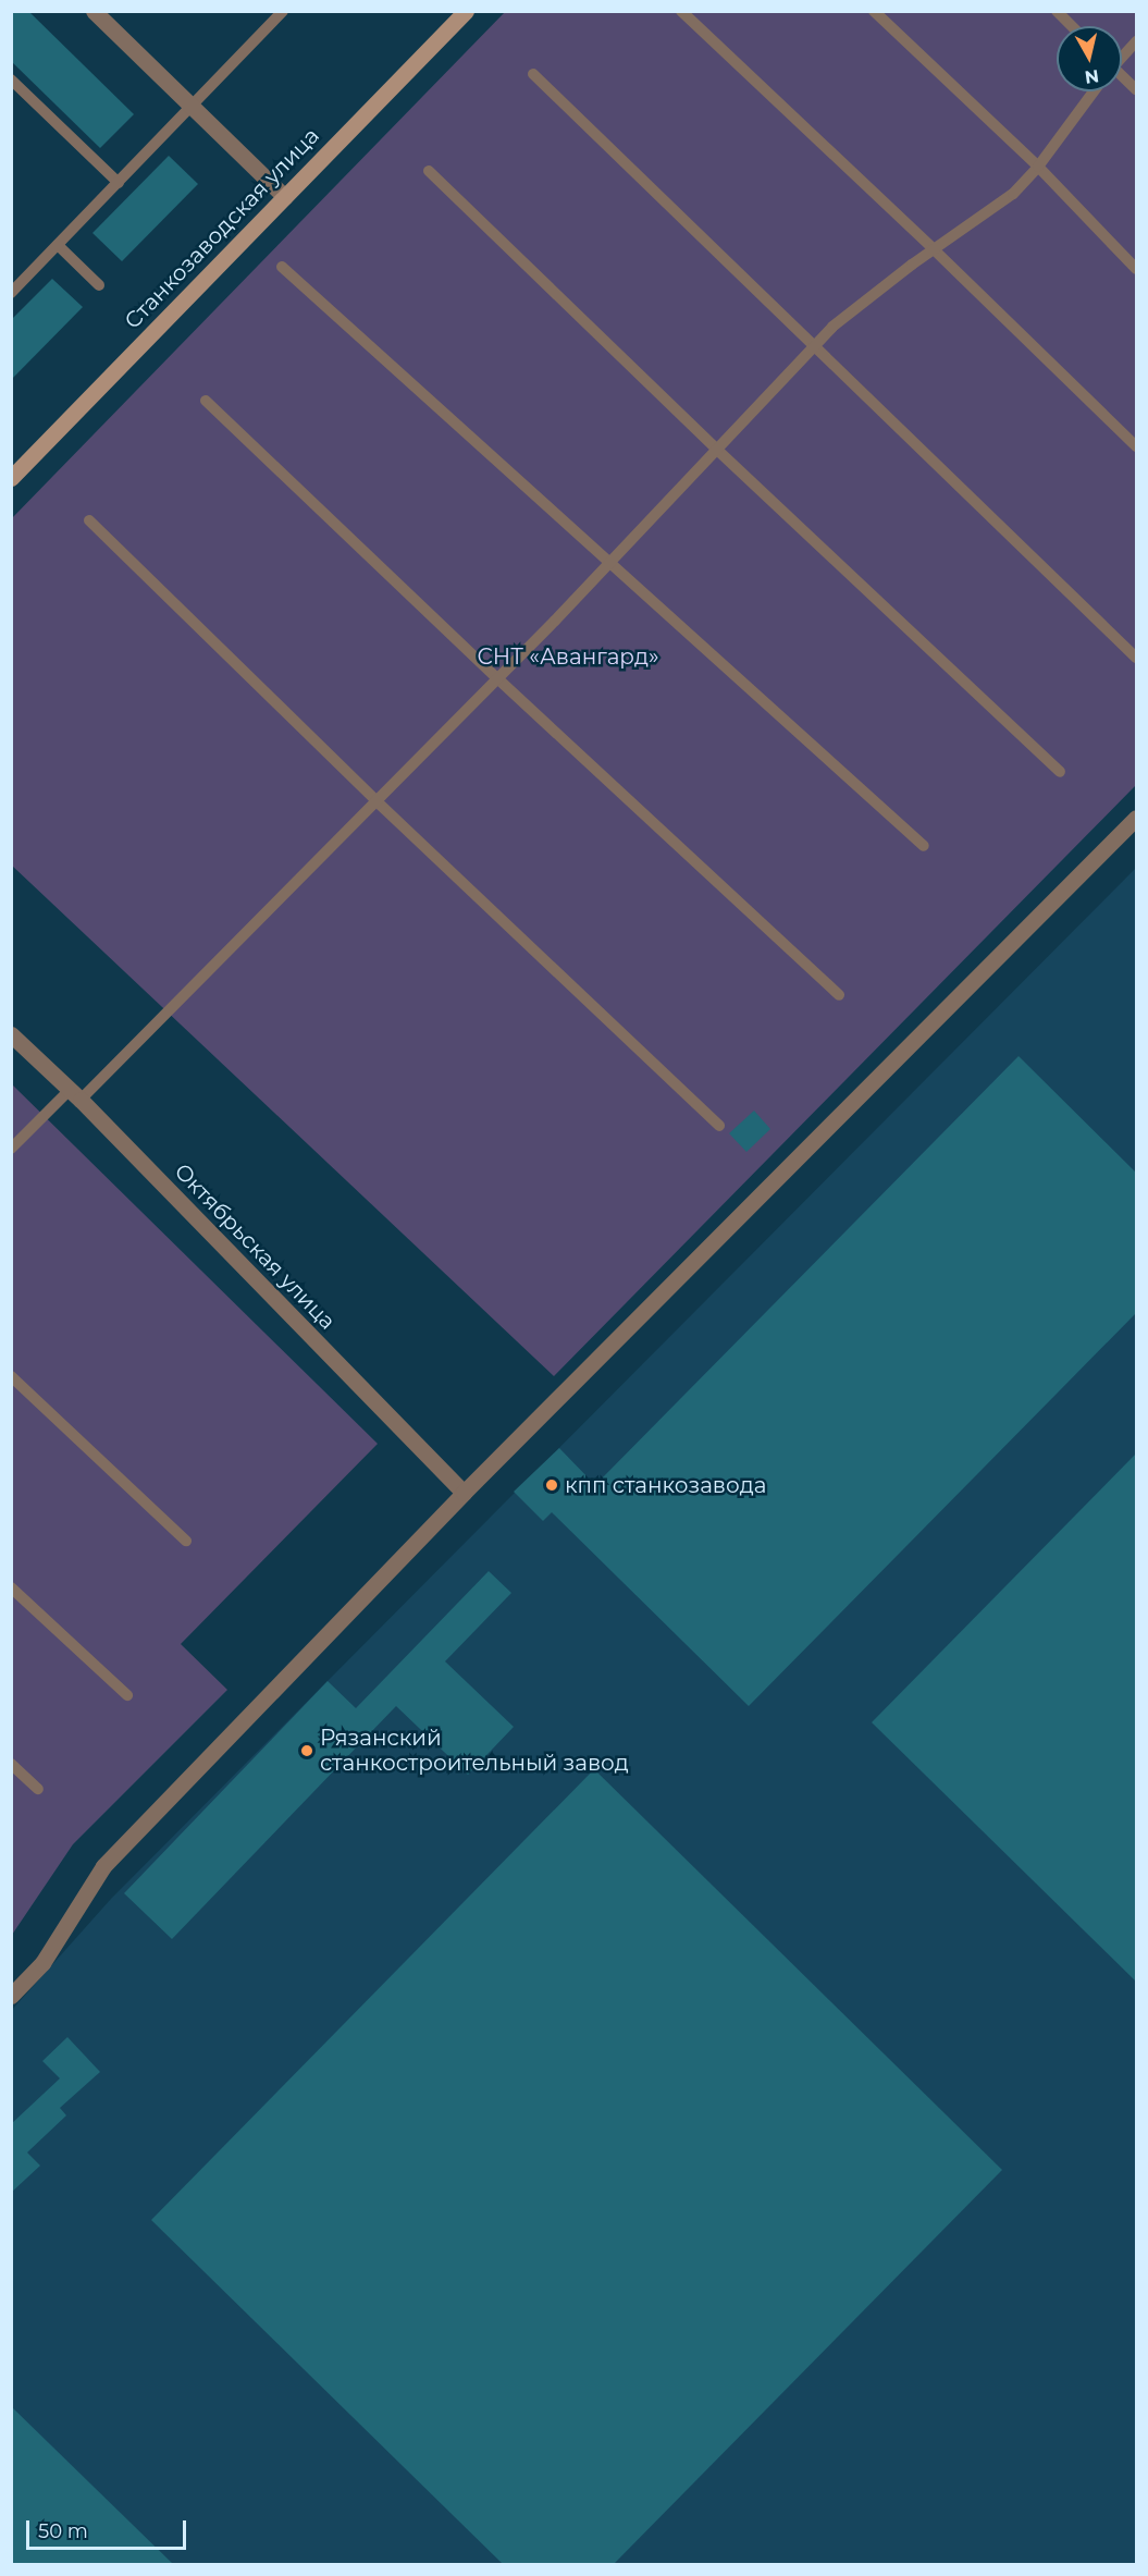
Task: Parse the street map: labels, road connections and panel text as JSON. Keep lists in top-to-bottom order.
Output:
{
  "streets": {
    "street": ["Станкозаводская улица", "Октябрьская улица"]
  },
  "parks": ["СНТ «Авангард»"],
  "places": ["кпп станкозавода", "Рязанский станкостроительный завод"],
  "scale_bar": "50 m",
  "north": "bottom"
}
